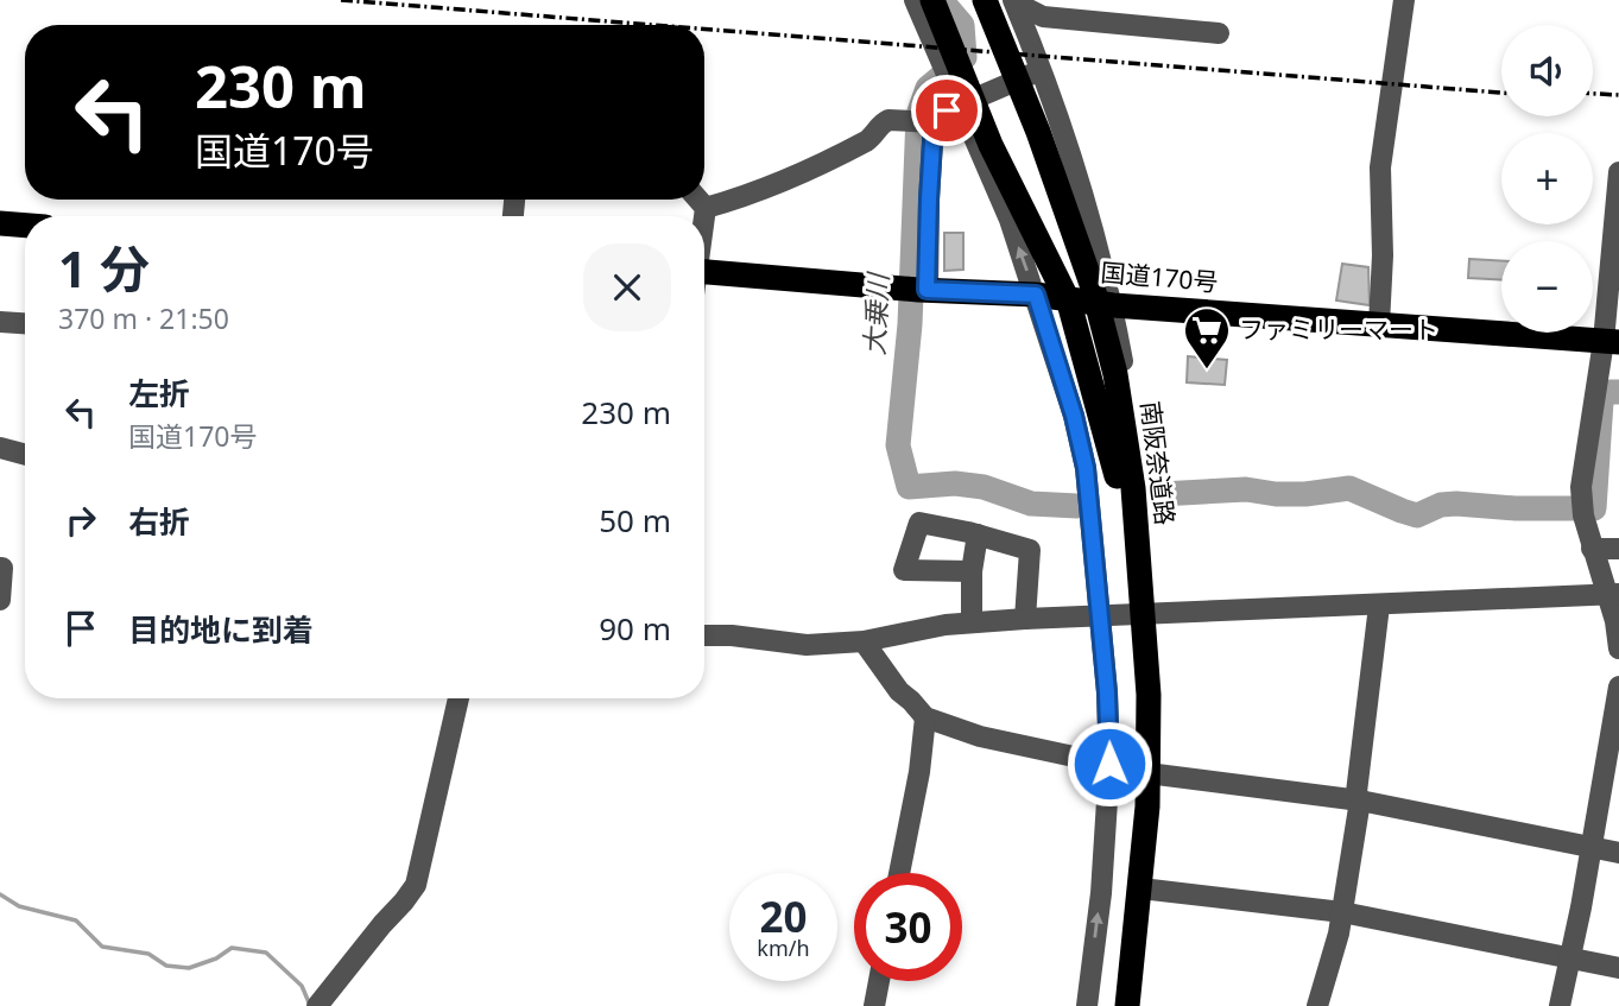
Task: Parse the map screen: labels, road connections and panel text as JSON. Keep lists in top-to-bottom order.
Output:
{
  "streets": {
    "highway": ["国道170号", "南阪奈道路"]
  },
  "water": ["大乗川"],
  "places": {
    "supermarket": ["ファミリーマート"]
  },
  "page": {
    "map_buttons": ["+", "−"],
    "turn": ["230 m", "国道170号"],
    "heading": ["1 分", "370 m · 21:50"],
    "list": [
      {
        "name": "左折",
        "note": "国道170号",
        "value": "230 m"
      },
      {
        "name": "右折",
        "value": "50 m"
      },
      {
        "name": "目的地に到着",
        "value": "90 m"
      }
    ],
    "speed": "20 km/h",
    "limit": "30"
  }
}
